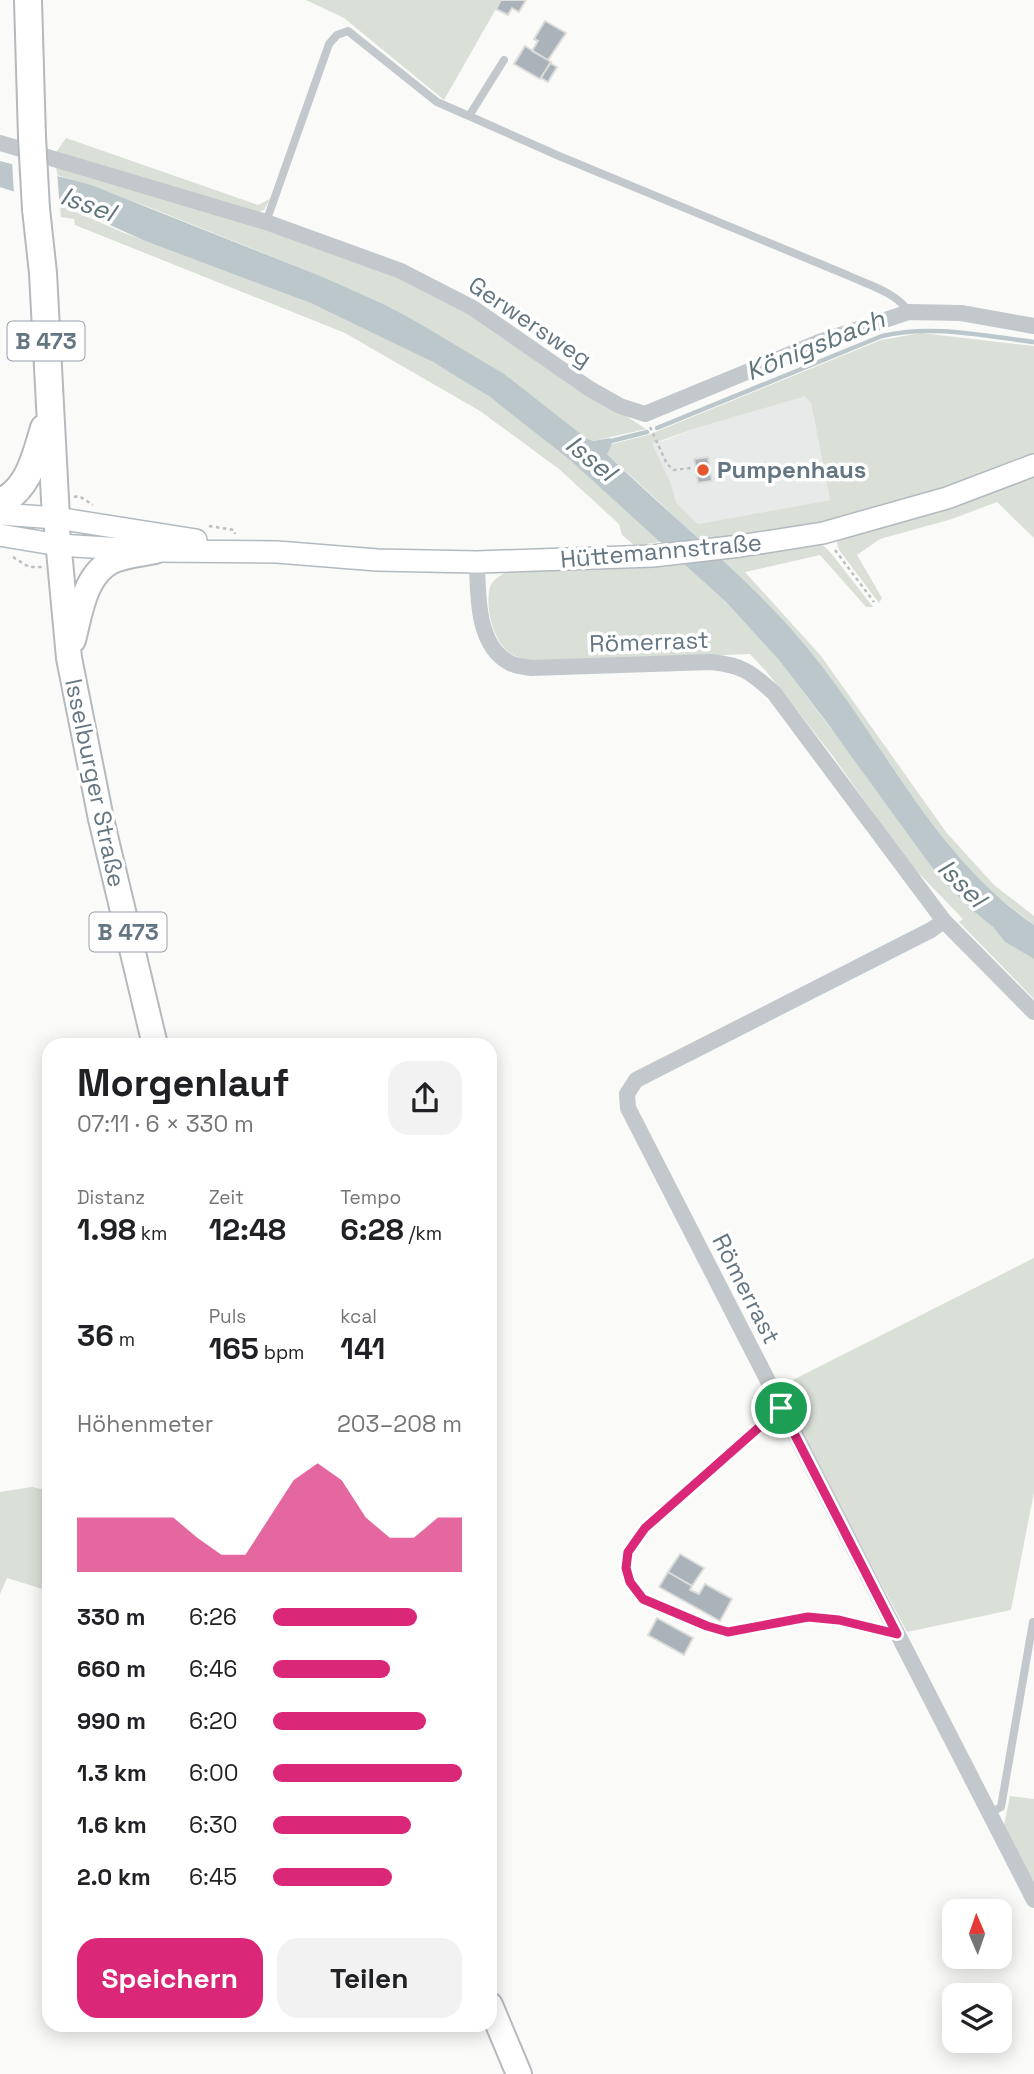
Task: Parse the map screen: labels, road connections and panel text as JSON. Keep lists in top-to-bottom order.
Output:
{
  "streets": {
    "highway": ["B 473"],
    "main road": ["Hüttemannstraße", "Isselburger Straße"],
    "street": ["Gerwersweg", "Römerrast"]
  },
  "crossings": [
    ["B 473", "Hüttemannstraße"],
    ["B 473", "Isselburger Straße"],
    ["Hüttemannstraße", "Römerrast"],
    ["Hüttemannstraße", "Isselburger Straße"]
  ],
  "water": ["Issel", "Königsbach"],
  "places": ["Pumpenhaus"],
  "north": "top",
  "page": {
    "heading": ["Morgenlauf", "07:11 · 6 × 330 m"],
    "stats": [
      ["Distanz", "1.98 km"],
      ["Zeit", "12:48"],
      ["Tempo", "6:28 /km"],
      ["36 m"],
      ["Puls", "165 bpm"],
      ["kcal", "141"]
    ],
    "chart": ["Höhenmeter", "203–208 m"],
    "list": [
      {
        "name": "330 m",
        "note": "6:26"
      },
      {
        "name": "660 m",
        "note": "6:46"
      },
      {
        "name": "990 m",
        "note": "6:20"
      },
      {
        "name": "1.3 km",
        "note": "6:00"
      },
      {
        "name": "1.6 km",
        "note": "6:30"
      },
      {
        "name": "2.0 km",
        "note": "6:45"
      }
    ],
    "buttons": ["Speichern", "Teilen"]
  }
}
